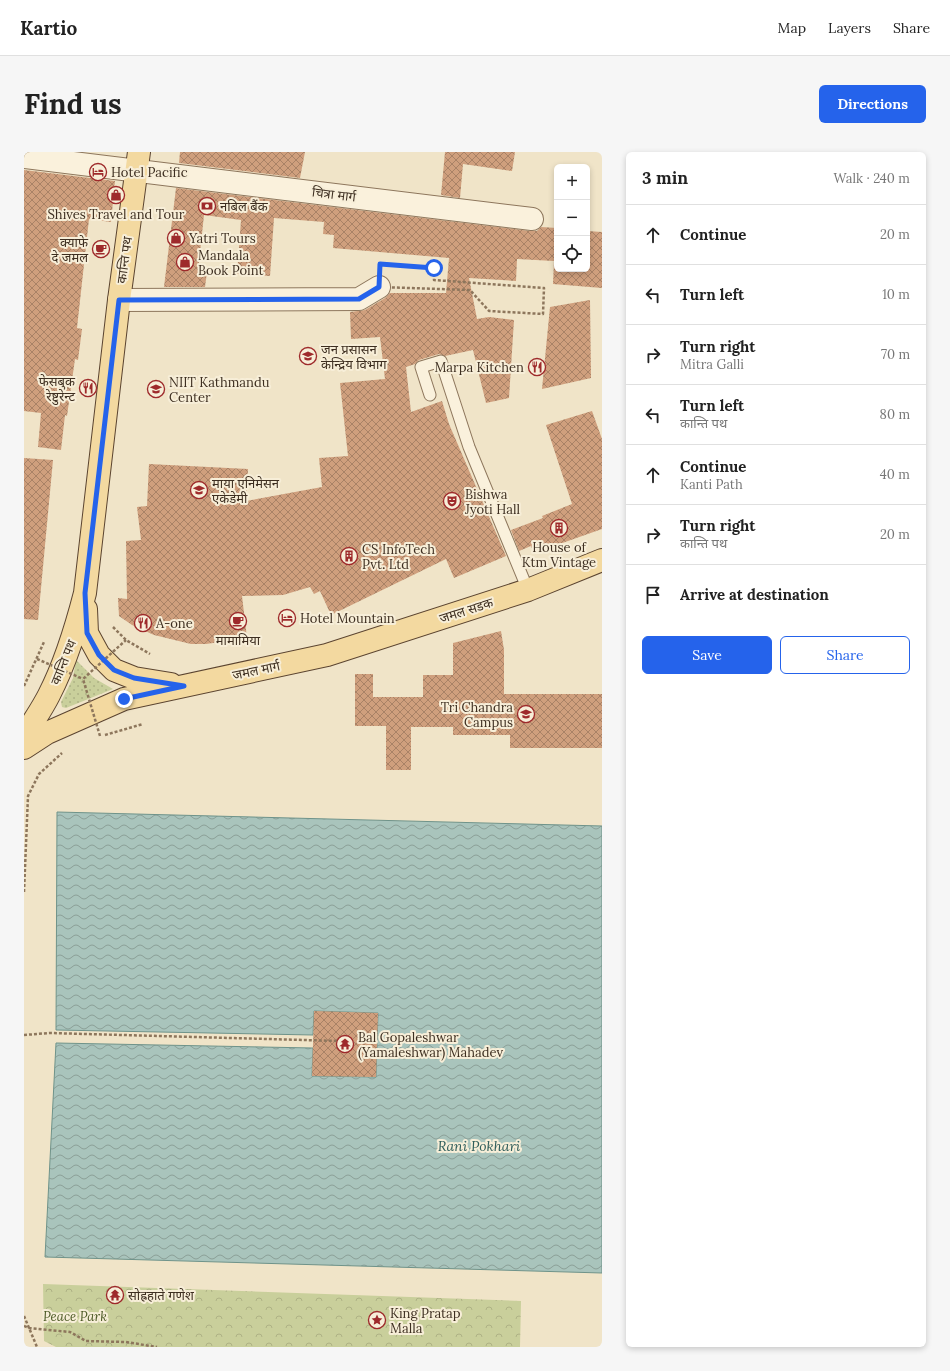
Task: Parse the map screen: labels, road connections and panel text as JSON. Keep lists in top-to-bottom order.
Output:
{
  "streets": {
    "main road": ["कान्ति पथ", "जमल सडक", "जमल मार्ग"],
    "street": ["चित्रा मार्ग"]
  },
  "crossings": [
    ["चित्रा मार्ग", "कान्ति पथ"],
    ["जमल सडक", "जमल मार्ग"]
  ],
  "water": ["Rani Pokhari"],
  "parks": ["Peace Park"],
  "places": {
    "hotel": ["Hotel Pacific", "Hotel Mountain"],
    "shop": ["Shives Travel and Tour", "Yatri Tours", "Mandala Book Point"],
    "bank": ["नबिल बैंक"],
    "cafe": ["क्याफे दे जमल", "मामामिया"],
    "school or university": [
      "जन प्रसासन केन्द्रिय विभाग",
      "NIIT Kathmandu Center",
      "माया एनिमेसन एकेडेमी",
      "Tri Chandra Campus"
    ],
    "restaurant": ["Marpa Kitchen", "फेसबुक रेष्टुरेन्ट", "A-one"],
    "theatre": ["Bishwa Jyoti Hall"],
    "building": ["House of Ktm Vintage", "CS InfoTech Pvt. Ltd"],
    "temple": ["Bal Gopaleshwar (Yamaleshwar) Mahadev", "सोह्रहाते गणेश"],
    "place": ["King Pratap Malla"]
  },
  "page": {
    "header": "Kartio",
    "nav": ["Map", "Layers", "Share"],
    "buttons": [
      "Directions",
      ["Save", "Share"]
    ],
    "title": "Find us",
    "heading": ["3 min", "Walk · 240 m"],
    "map_buttons": ["+", "−"],
    "list": [
      ["Continue", "20 m"],
      ["Turn left", "10 m"],
      ["Turn right", "Mitra Galli", "70 m"],
      ["Turn left", "कान्ति पथ", "80 m"],
      ["Continue", "Kanti Path", "40 m"],
      ["Turn right", "कान्ति पथ", "20 m"],
      "Arrive at destination"
    ]
  }
}
